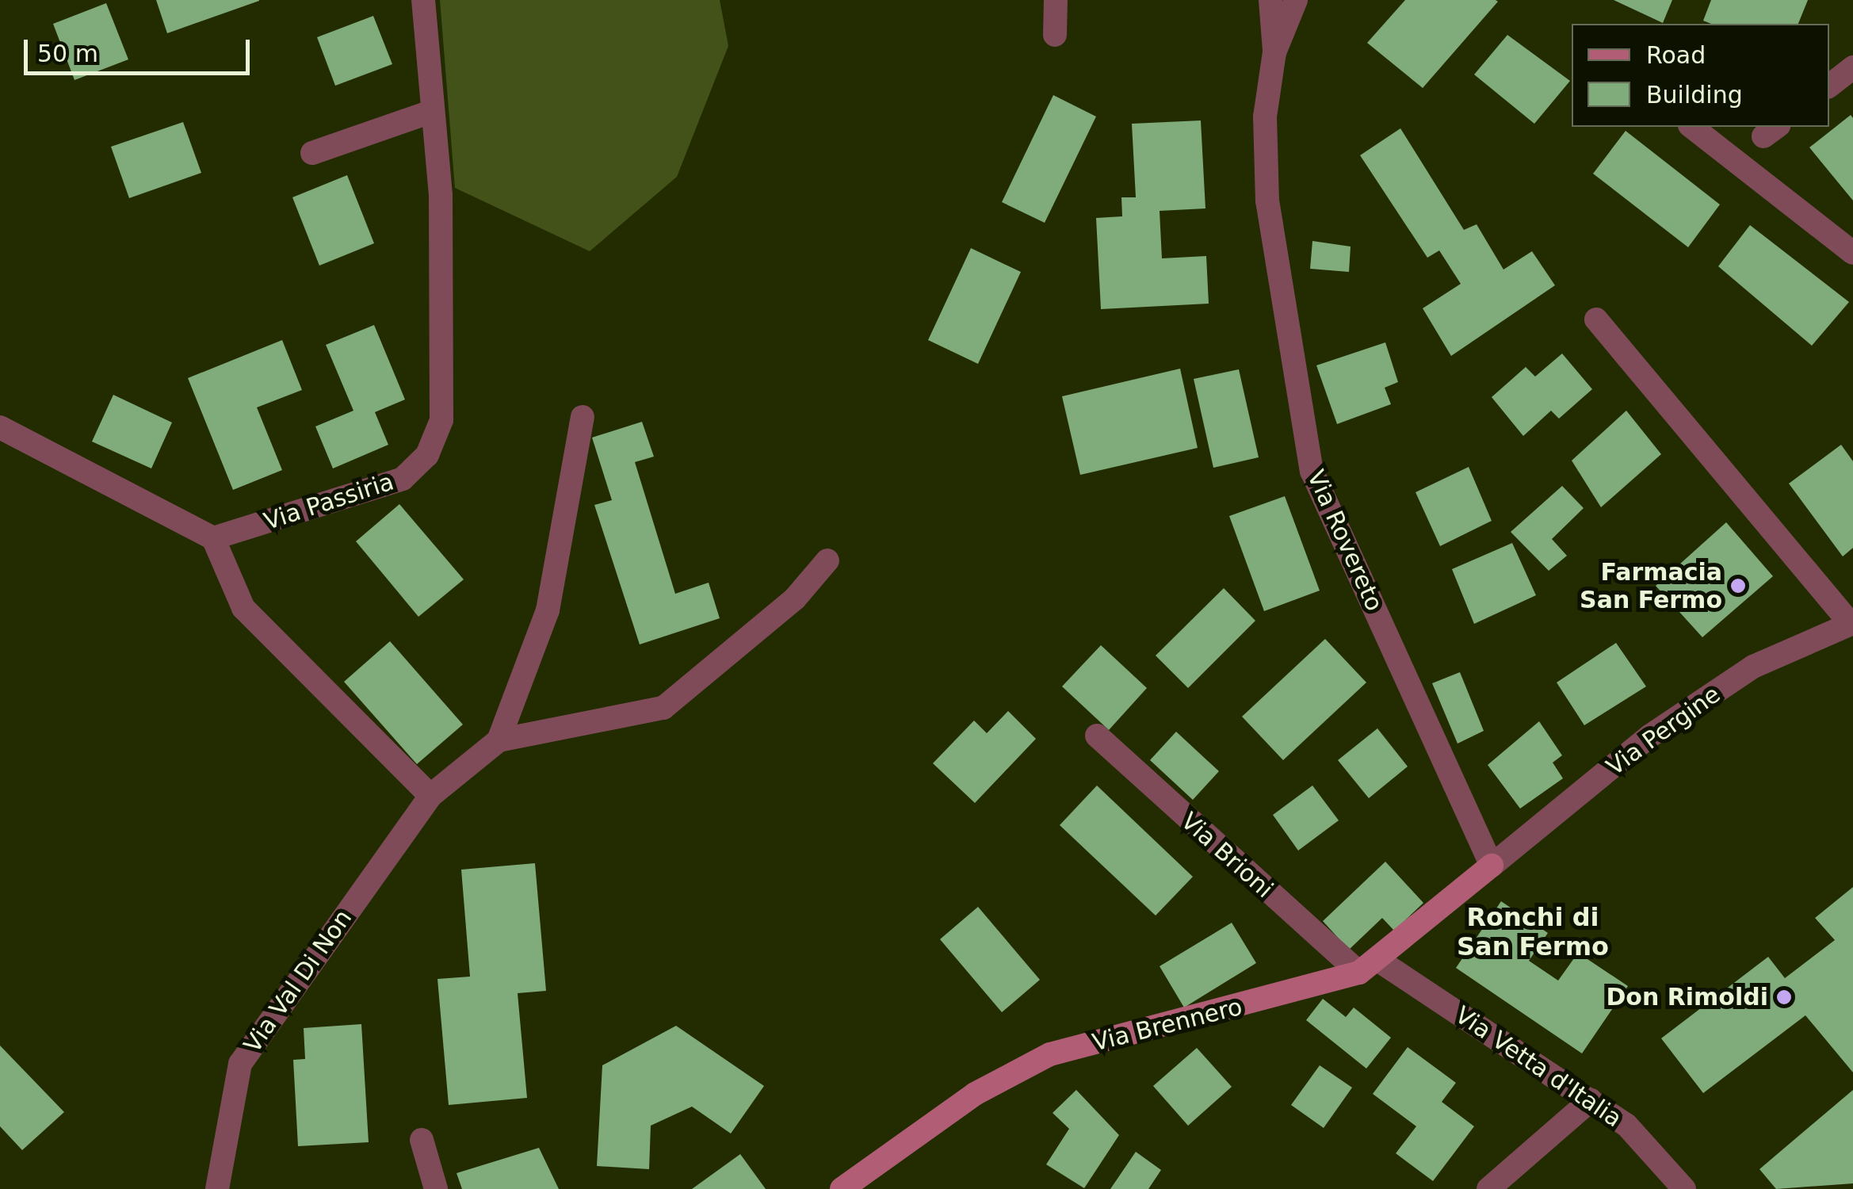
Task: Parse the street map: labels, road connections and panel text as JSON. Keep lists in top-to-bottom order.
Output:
{
  "streets": {
    "street": [
      "Via Passiria",
      "Via Rovereto",
      "Via Pergine",
      "Via Brioni",
      "Via Val Di Non",
      "Via Brennero",
      "Via Vetta d'Italia"
    ]
  },
  "crossings": [
    ["Via Rovereto", "Via Pergine"],
    ["Via Rovereto", "Via Brennero"],
    ["Via Pergine", "Via Brennero"],
    ["Via Brioni", "Via Brennero"],
    ["Via Brioni", "Via Vetta d'Italia"],
    ["Via Brennero", "Via Vetta d'Italia"]
  ],
  "districts": ["Ronchi di San Fermo"],
  "places": ["Farmacia San Fermo", "Don Rimoldi"],
  "legend": ["Road", "Building"],
  "scale_bar": "50 m"
}
